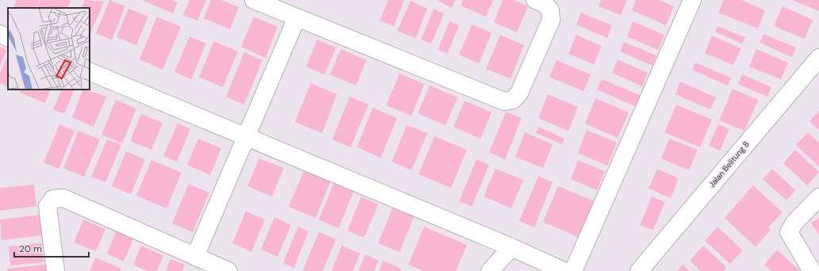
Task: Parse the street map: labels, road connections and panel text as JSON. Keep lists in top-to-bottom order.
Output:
{
  "streets": {
    "street": ["Jalan Belitung 8"]
  },
  "scale_bar": "20 m"
}
